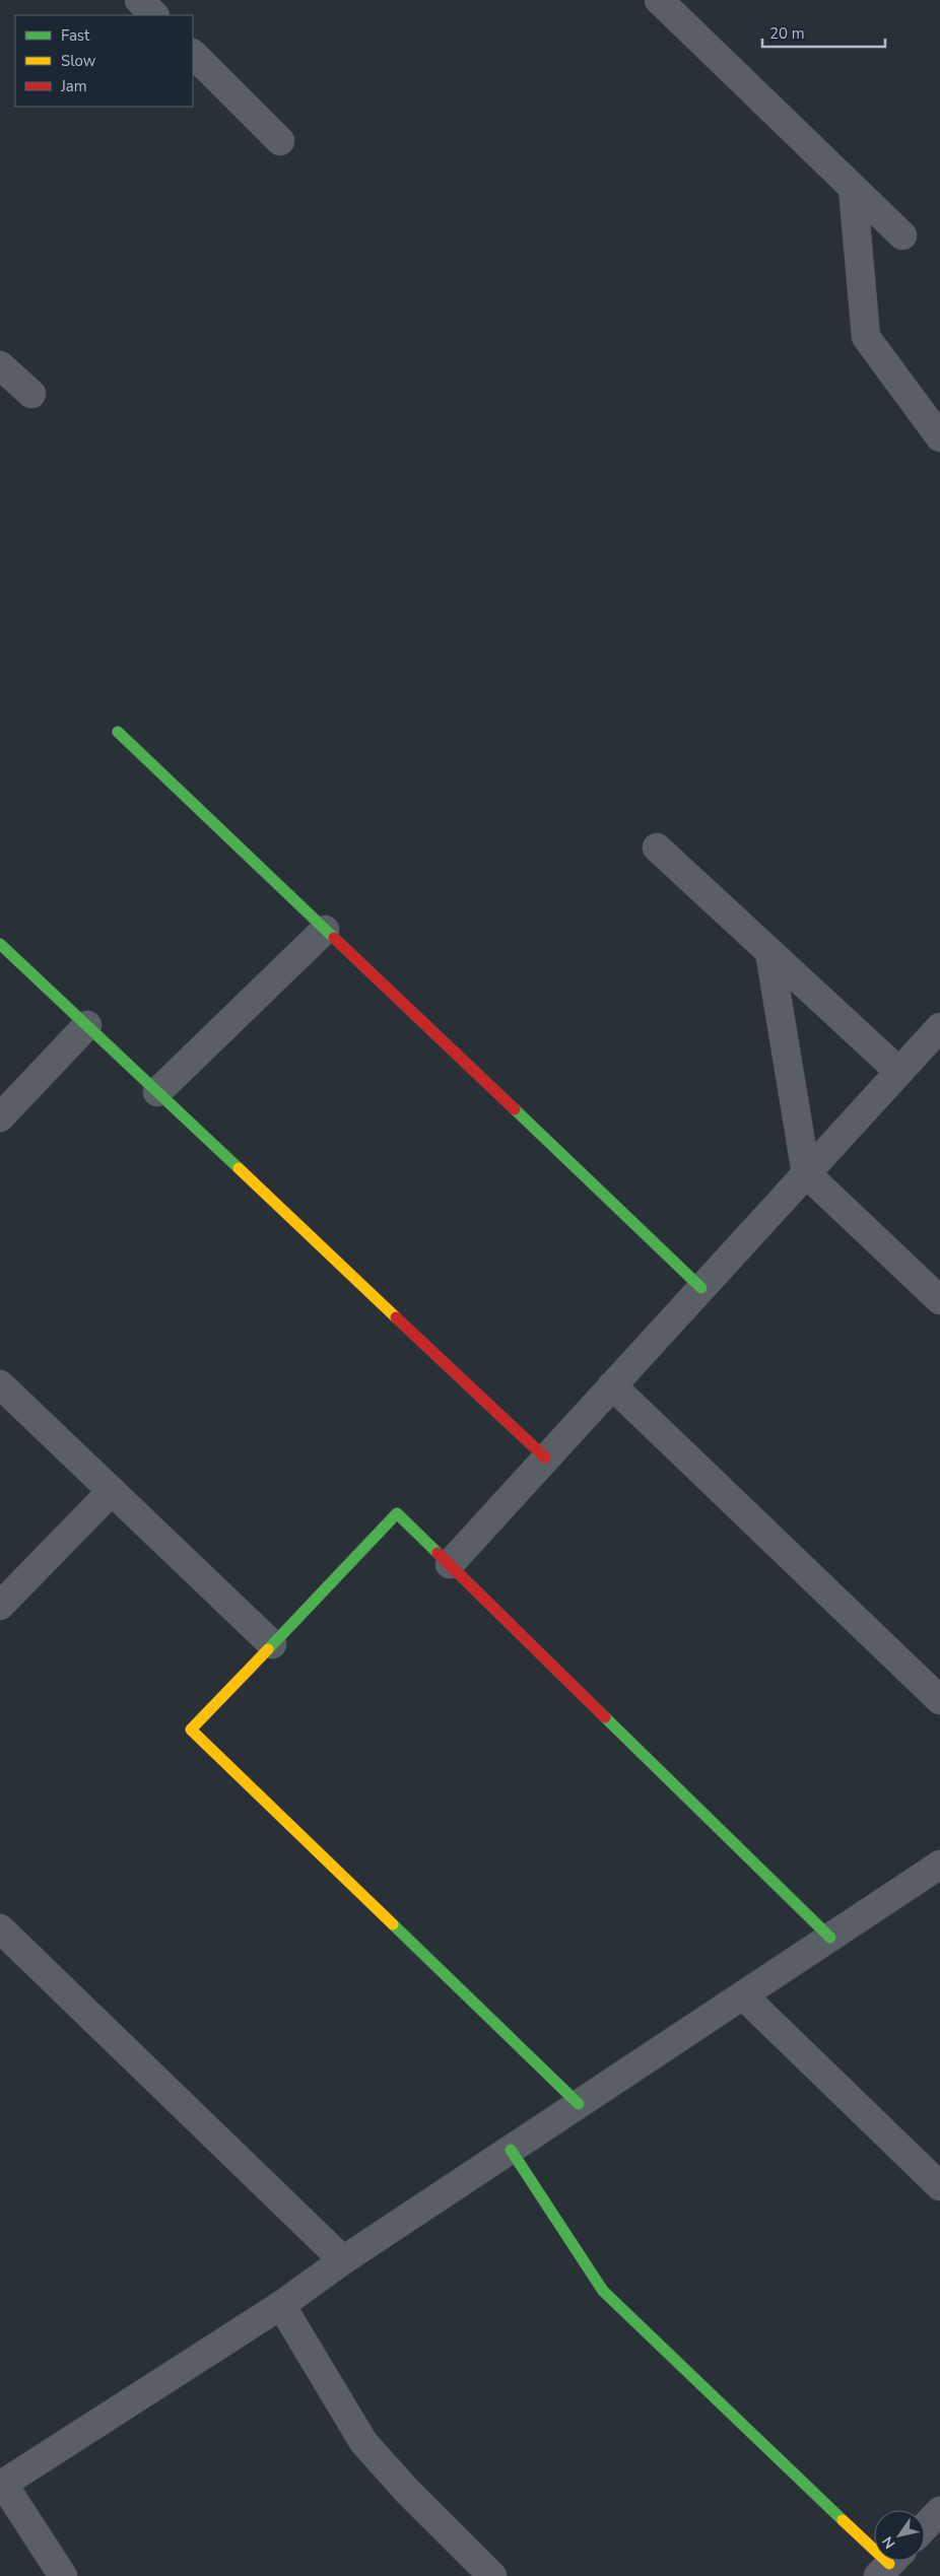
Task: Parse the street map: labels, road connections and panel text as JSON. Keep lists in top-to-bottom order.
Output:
{
  "legend": ["Fast", "Slow", "Jam"],
  "scale_bar": "20 m",
  "north": "bottom left"
}
